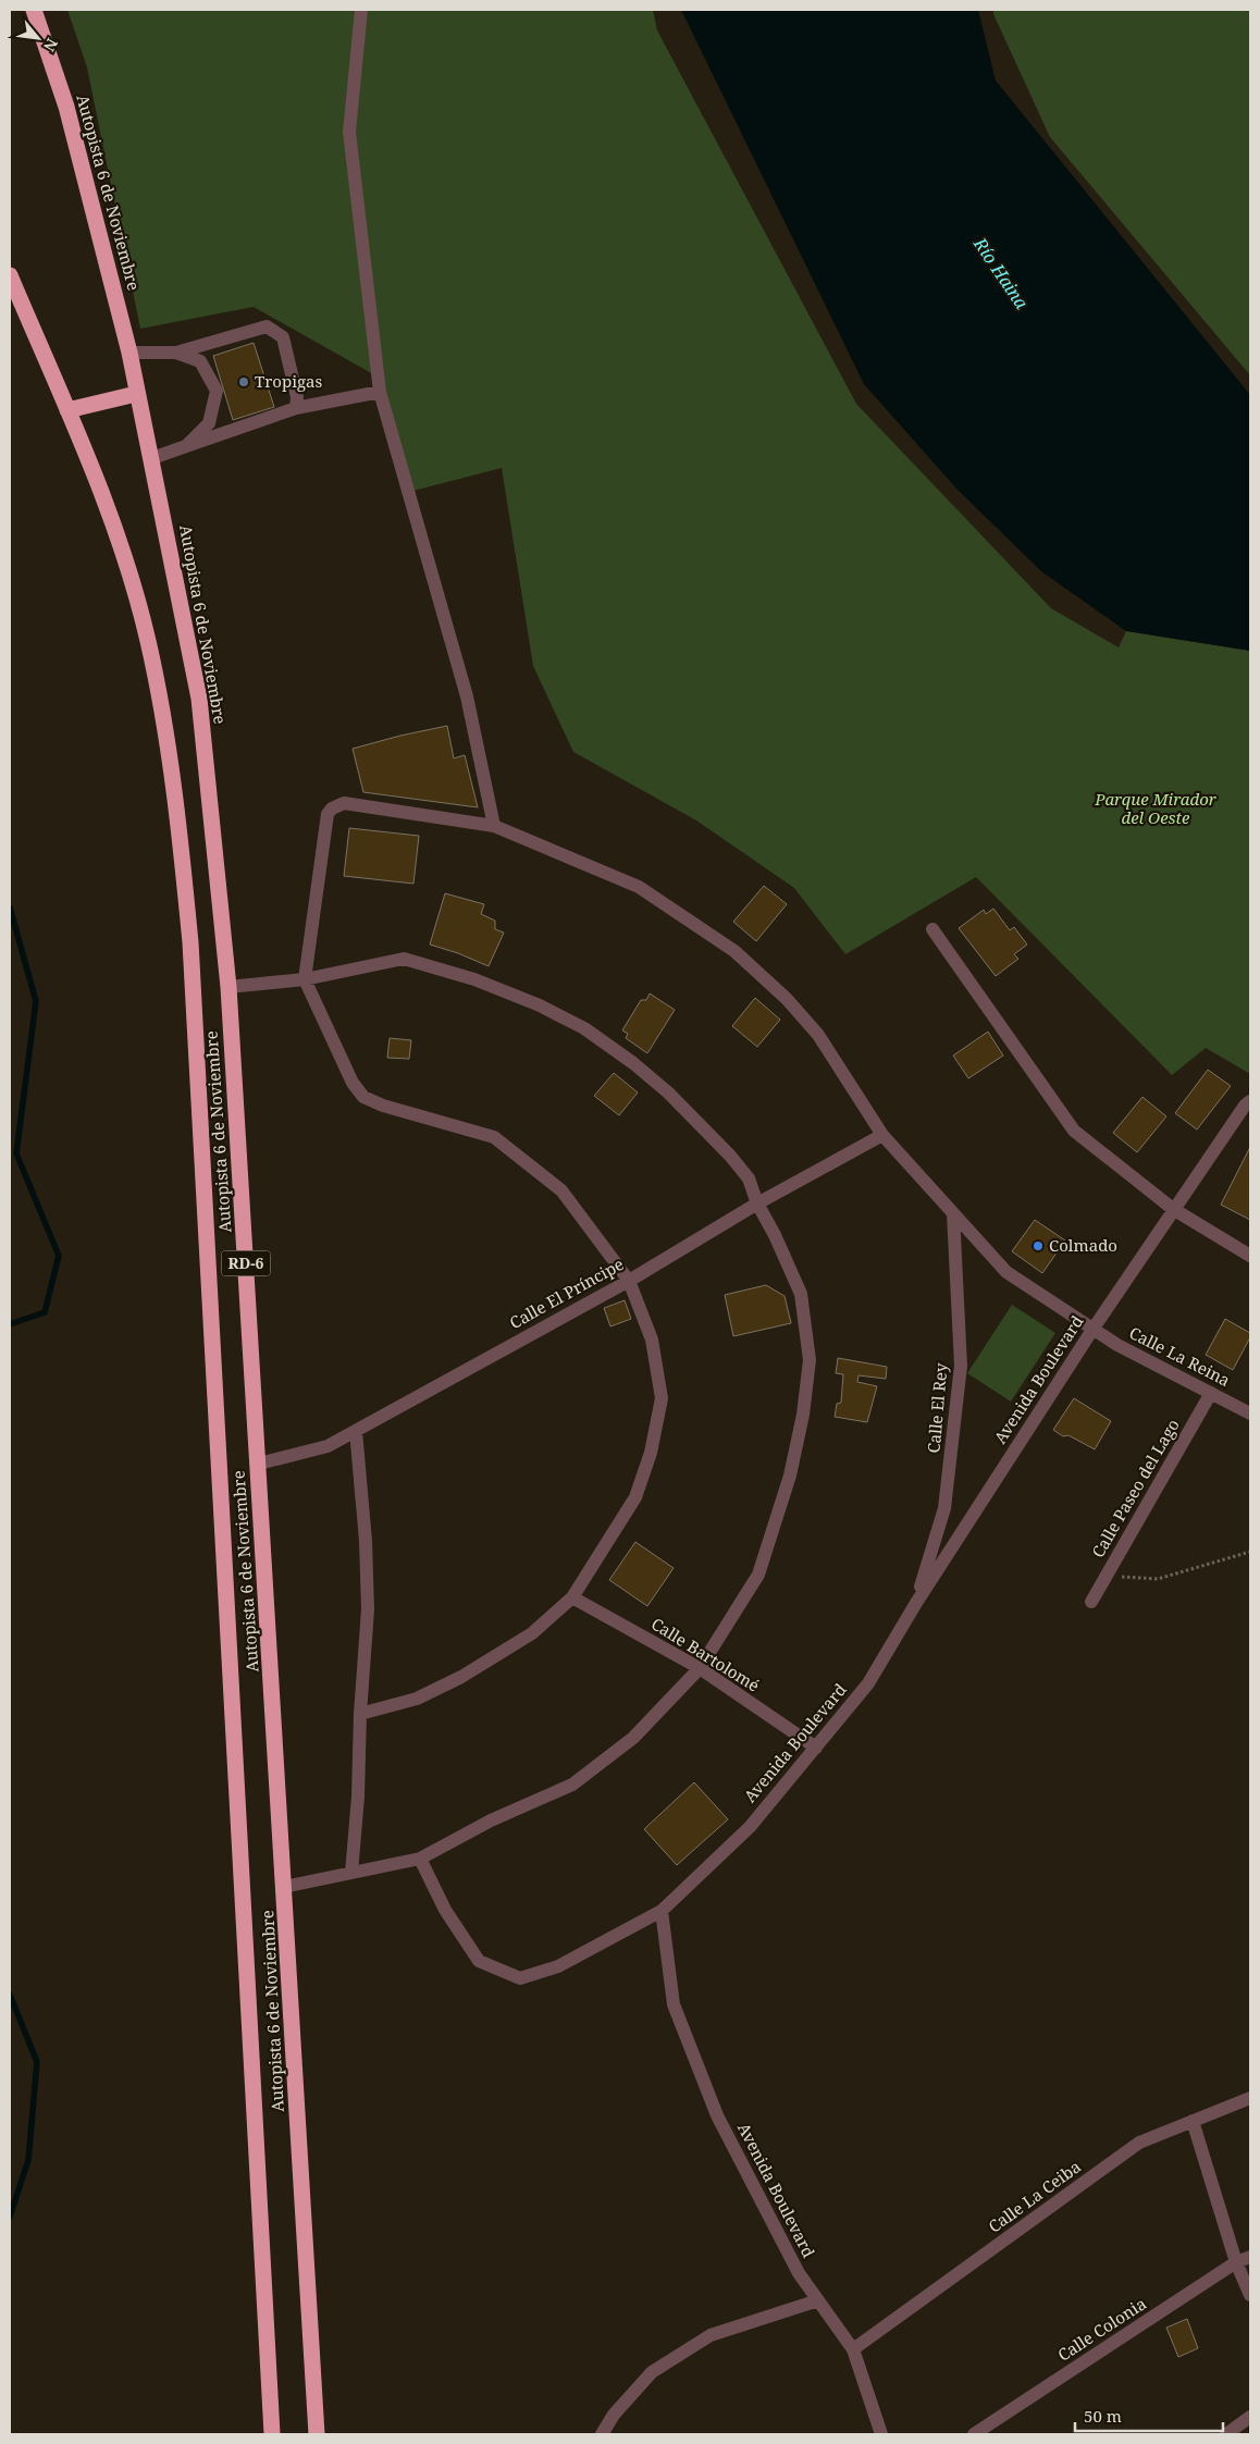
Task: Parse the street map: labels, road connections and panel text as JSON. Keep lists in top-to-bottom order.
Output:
{
  "streets": {
    "highway": ["Autopista 6 de Noviembre", "RD-6"],
    "street": [
      "Calle El Príncipe",
      "Calle La Reina",
      "Avenida Boulevard",
      "Calle El Rey",
      "Calle Paseo del Lago",
      "Calle Bartolomé",
      "Calle La Ceiba",
      "Calle Colonia"
    ]
  },
  "crossings": [
    ["Autopista 6 de Noviembre", "Calle El Príncipe"],
    ["Calle El Príncipe", "Calle La Reina"],
    ["Calle La Reina", "Avenida Boulevard"],
    ["Calle La Reina", "Calle El Rey"],
    ["Calle La Reina", "Calle Paseo del Lago"],
    ["Avenida Boulevard", "Calle El Rey"],
    ["Avenida Boulevard", "Calle Bartolomé"],
    ["Avenida Boulevard", "Calle La Ceiba"]
  ],
  "water": ["Río Haina"],
  "parks": ["Parque Mirador del Oeste"],
  "places": ["Tropigas", "Colmado"],
  "scale_bar": "50 m",
  "north": "bottom right"
}
